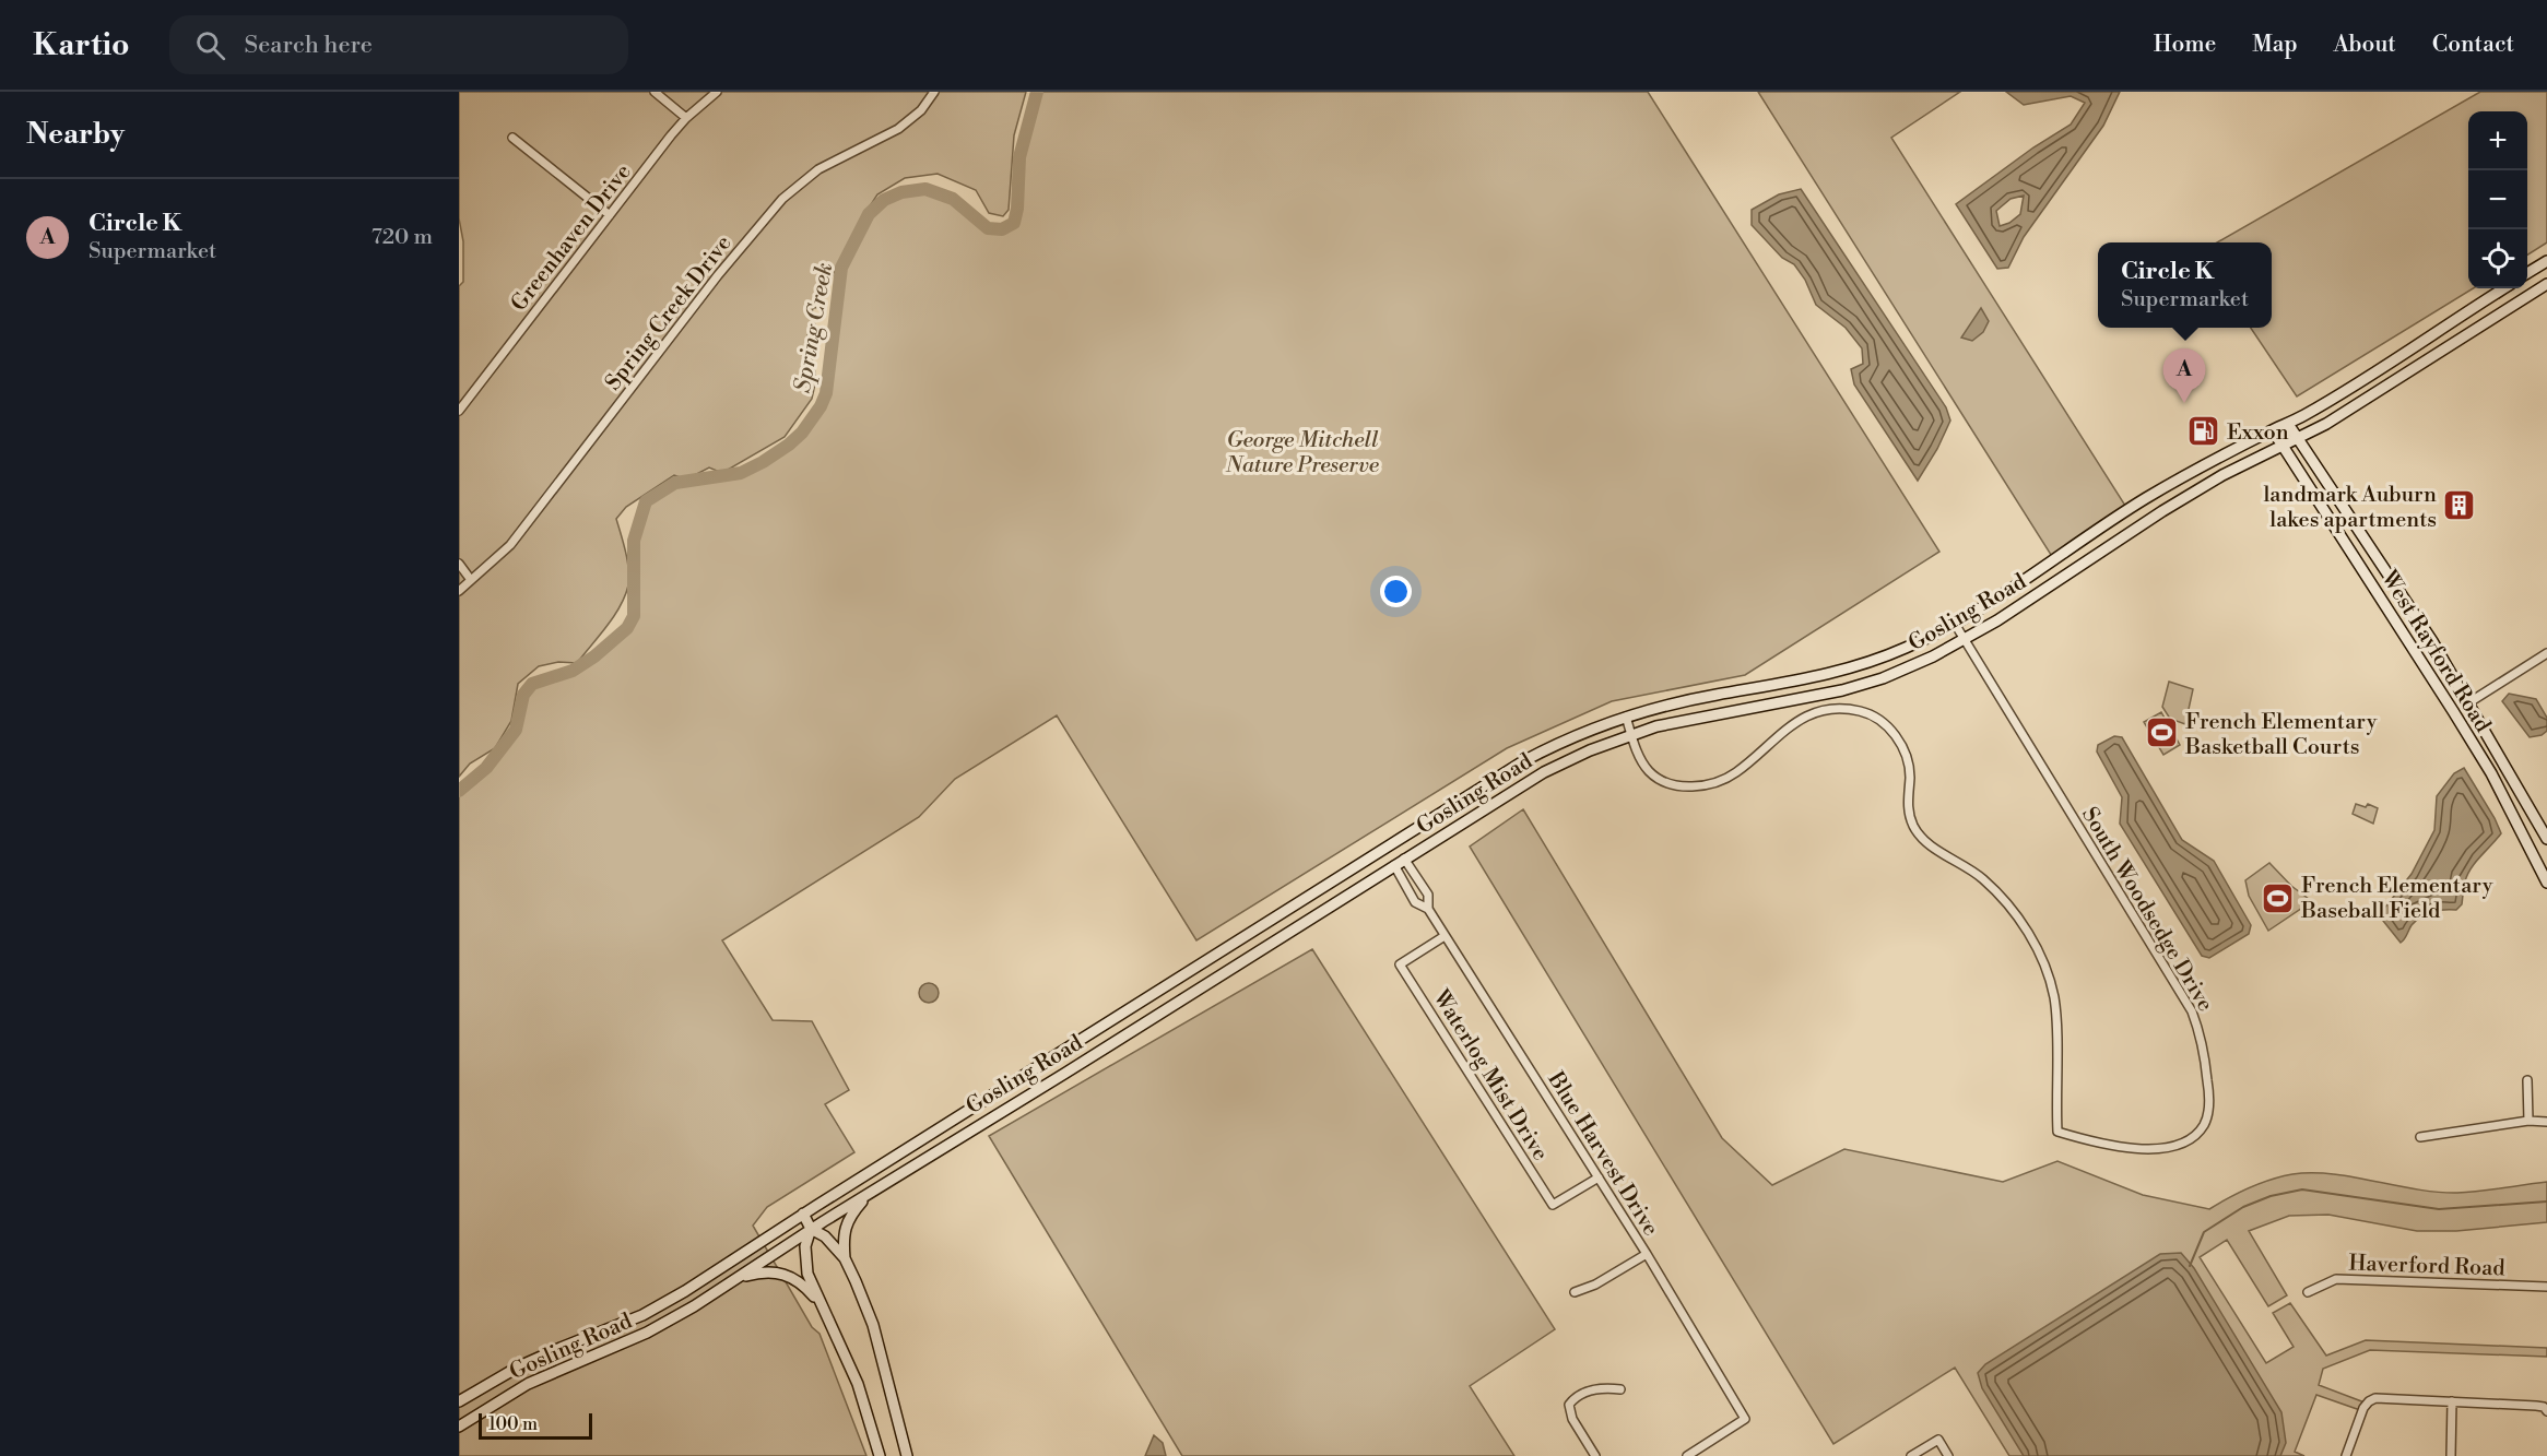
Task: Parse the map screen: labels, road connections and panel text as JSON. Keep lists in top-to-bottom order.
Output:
{
  "streets": {
    "main road": ["Gosling Road", "West Rayford Road"],
    "street": [
      "Greenhaven Drive",
      "Spring Creek Drive",
      "South Woodsedge Drive",
      "Waterlog Mist Drive",
      "Blue Harvest Drive",
      "Haverford Road"
    ]
  },
  "crossings": [
    ["Gosling Road", "West Rayford Road"],
    ["Gosling Road", "South Woodsedge Drive"],
    ["Gosling Road", "Blue Harvest Drive"],
    ["Waterlog Mist Drive", "Blue Harvest Drive"]
  ],
  "water": ["Spring Creek"],
  "parks": ["George Mitchell Nature Preserve"],
  "places": {
    "fuel station": ["Exxon"],
    "building": ["landmark Auburn lakes apartments"],
    "sports": ["French Elementary Basketball Courts", "French Elementary Baseball Field"]
  },
  "scale_bar": "100 m",
  "page": {
    "header": "Kartio",
    "search": "Search here",
    "nav": [
      "Home",
      "Map",
      "About",
      "Contact"
    ],
    "heading": "Nearby",
    "map_buttons": ["+", "−"],
    "list": [
      {
        "mark": "A",
        "name": "Circle K",
        "note": "Supermarket",
        "value": "720 m"
      }
    ],
    "popup": ["Circle K", "Supermarket"],
    "pins": "A",
    "scale": "100 m"
  }
}
